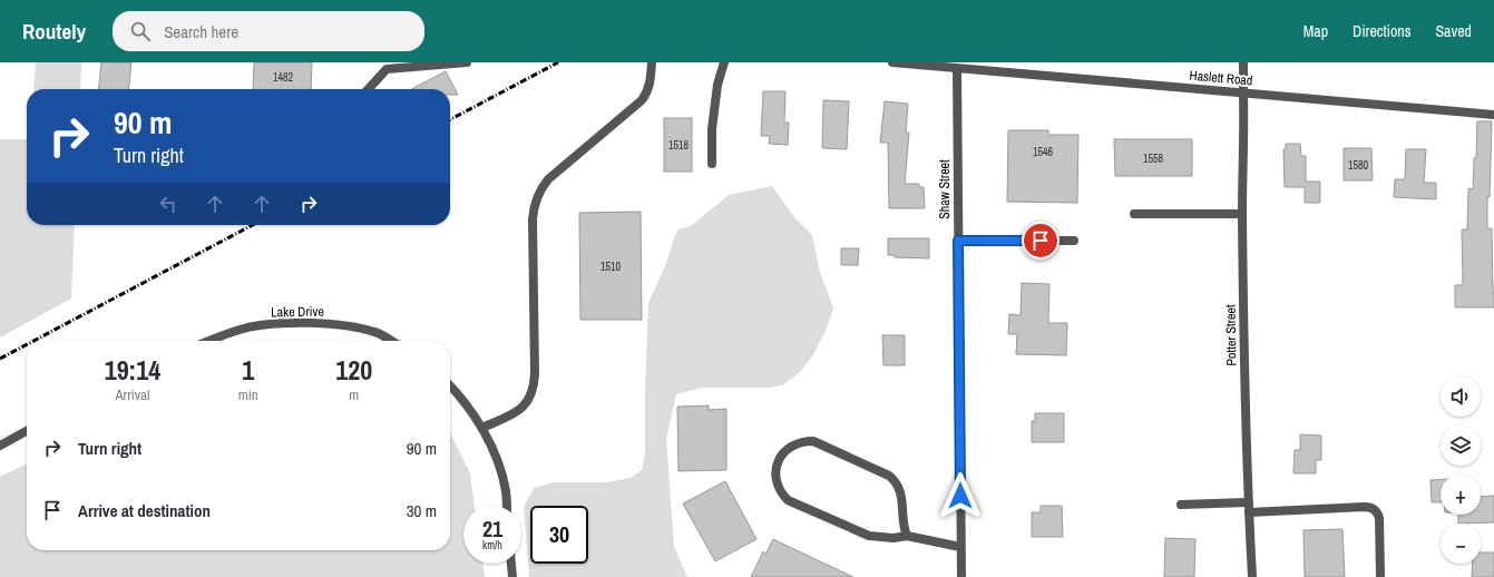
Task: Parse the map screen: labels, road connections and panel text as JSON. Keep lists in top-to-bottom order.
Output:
{
  "streets": {
    "street": [
      "Haslett Road",
      "Shaw Street",
      "Lake Drive",
      "Potter Street"
    ]
  },
  "crossings": [
    ["Haslett Road", "Shaw Street"],
    ["Haslett Road", "Potter Street"]
  ],
  "house_numbers": [
    "1482",
    "1518",
    "1546",
    "1558",
    "1580",
    "1510"
  ],
  "page": {
    "header": "Routely",
    "search": "Search here",
    "nav": ["Map", "Directions", "Saved"],
    "turn": ["90 m", "Turn right"],
    "eta": [
      "19:14",
      "Arrival",
      "1",
      "min",
      "120",
      "m"
    ],
    "map_buttons": ["+", "−"],
    "list": [
      {
        "name": "Turn right",
        "value": "90 m"
      },
      {
        "name": "Arrive at destination",
        "value": "30 m"
      }
    ],
    "speed": "21 km/h",
    "limit": "30"
  }
}
